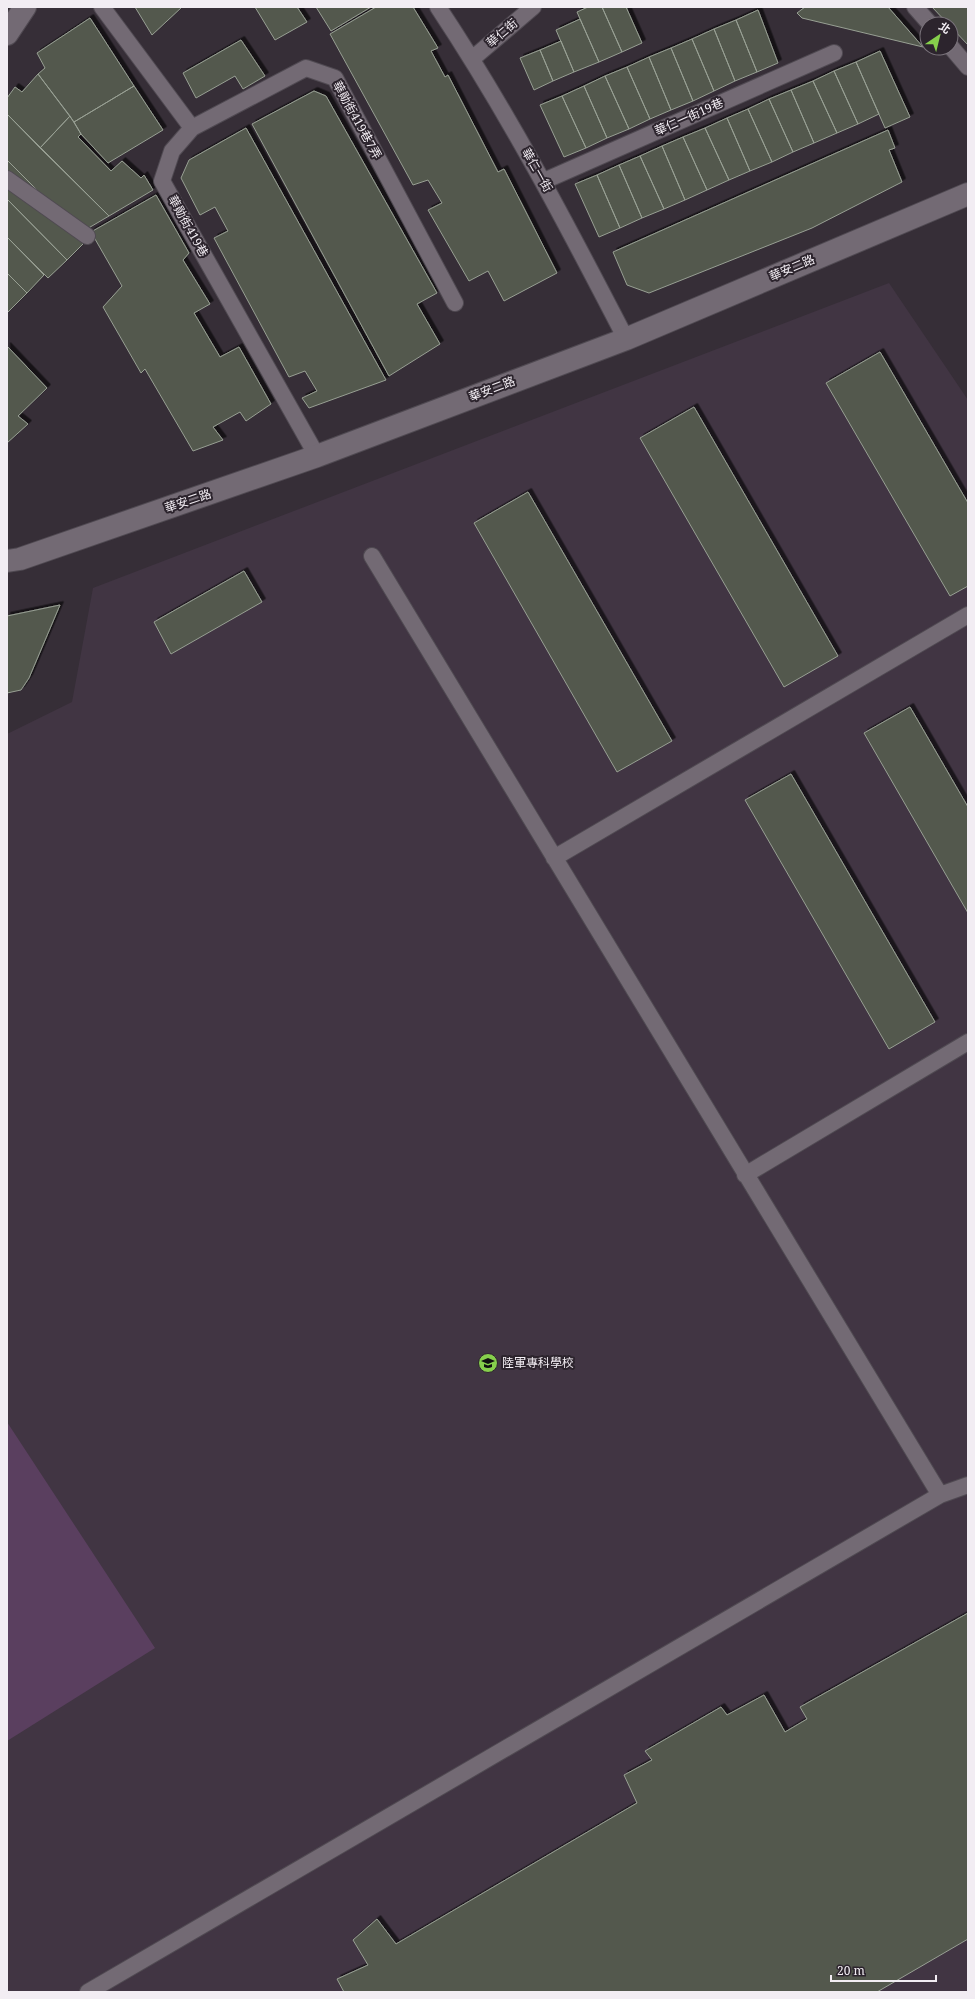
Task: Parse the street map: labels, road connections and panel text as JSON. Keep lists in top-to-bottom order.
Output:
{
  "streets": {
    "street": ["華安二路"],
    "lane": [
      "華仁街",
      "華仁一街19巷",
      "華勛街419巷7弄",
      "華仁一街",
      "華勛街419巷"
    ]
  },
  "crossings": [
    ["華仁街", "華仁一街"],
    ["華仁一街19巷", "華仁一街"],
    ["華勛街419巷7弄", "華勛街419巷"],
    ["華仁一街", "華安二路"],
    ["華勛街419巷", "華安二路"]
  ],
  "places": {
    "school or university": ["陸軍專科學校"]
  },
  "scale_bar": "20 m",
  "north": "top right"
}
